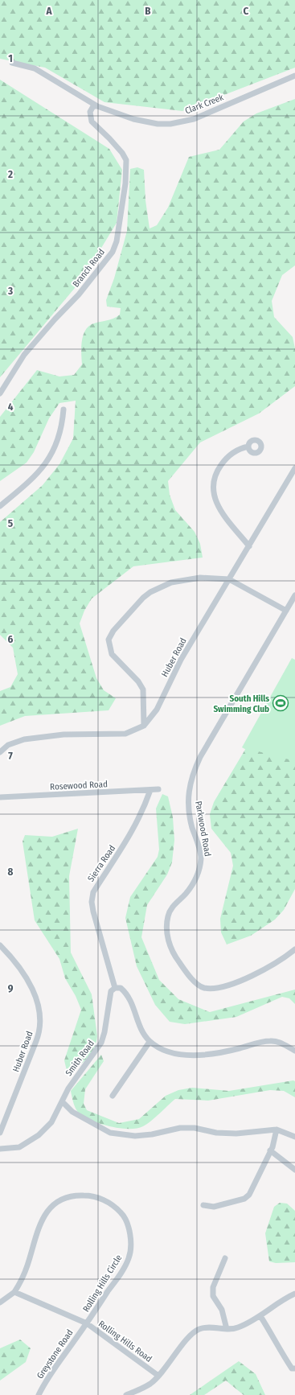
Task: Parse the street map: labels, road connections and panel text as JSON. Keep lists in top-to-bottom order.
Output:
{
  "streets": {
    "street": [
      "Clark Creek",
      "Branch Road",
      "Huber Road",
      "Rosewood Road",
      "Parkwood Road",
      "Sierra Road",
      "Smith Road",
      "Rolling Hills Circle",
      "Rolling Hills Road",
      "Greystone Road"
    ]
  },
  "crossings": [
    ["Clark Creek", "Branch Road"],
    ["Rosewood Road", "Sierra Road"],
    ["Sierra Road", "Smith Road"],
    ["Rolling Hills Circle", "Rolling Hills Road"],
    ["Rolling Hills Circle", "Greystone Road"],
    ["Rolling Hills Road", "Greystone Road"]
  ],
  "places": {
    "sports": ["South Hills Swimming Club"]
  },
  "grid": {
    "columns": ["A", "B", "C"],
    "rows": [
      "1",
      "2",
      "3",
      "4",
      "5",
      "6",
      "7",
      "8",
      "9"
    ]
  }
}
